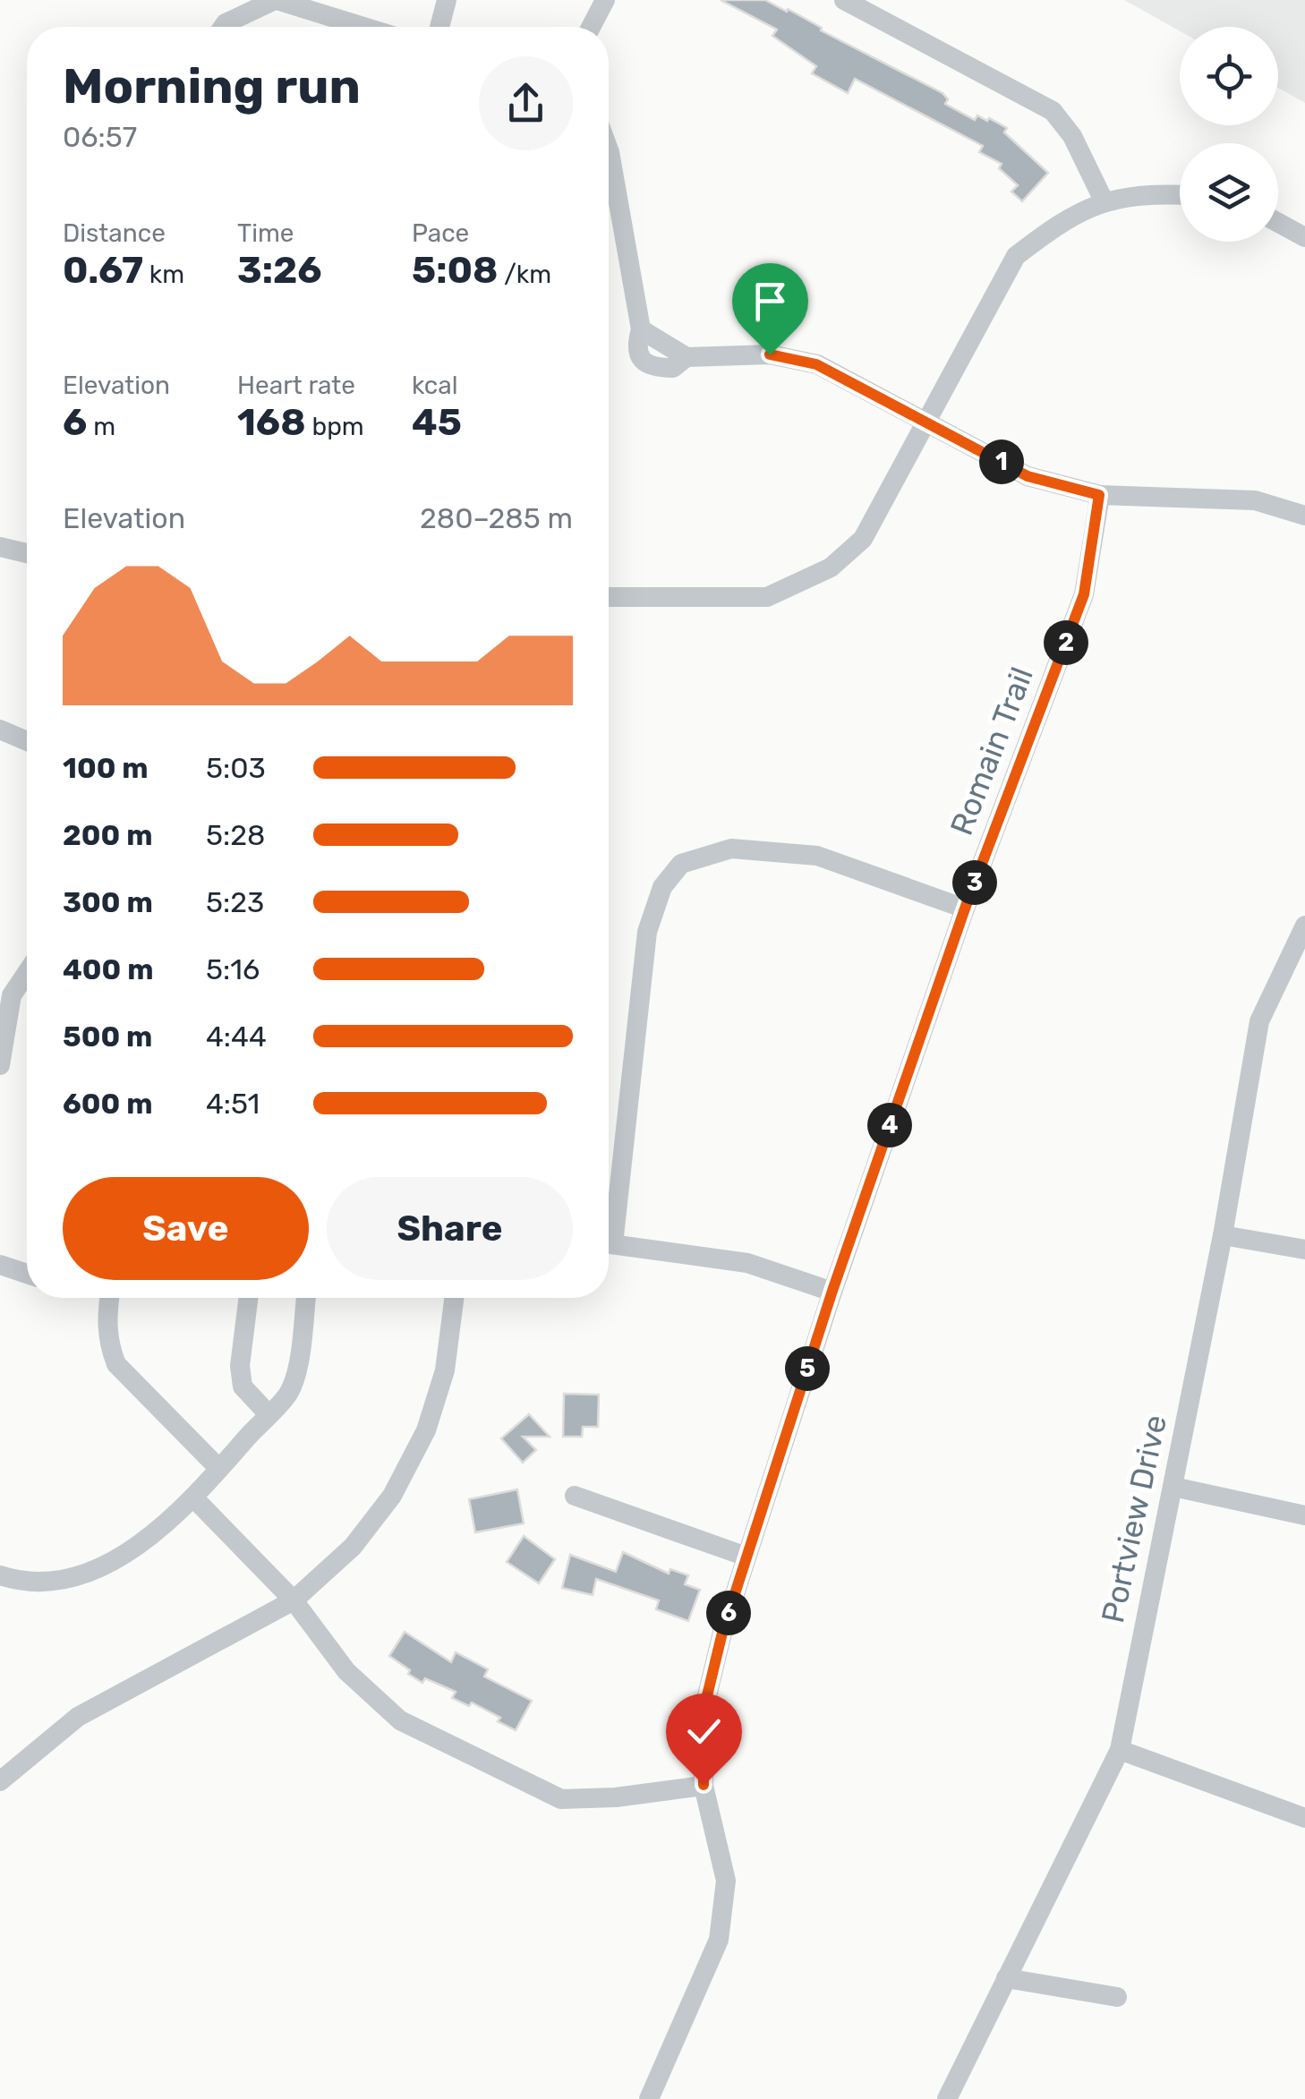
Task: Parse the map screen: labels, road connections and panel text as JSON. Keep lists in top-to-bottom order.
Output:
{
  "streets": {
    "street": ["Romain Trail", "Portview Drive"]
  },
  "page": {
    "heading": ["Morning run", "06:57"],
    "stats": [
      ["Distance", "0.67 km"],
      ["Time", "3:26"],
      ["Pace", "5:08 /km"],
      ["Elevation", "6 m"],
      ["Heart rate", "168 bpm"],
      ["kcal", "45"]
    ],
    "pins": [
      "1",
      "2",
      "3",
      "4",
      "5",
      "6"
    ],
    "chart": ["Elevation", "280–285 m"],
    "list": [
      {
        "name": "100 m",
        "note": "5:03"
      },
      {
        "name": "200 m",
        "note": "5:28"
      },
      {
        "name": "300 m",
        "note": "5:23"
      },
      {
        "name": "400 m",
        "note": "5:16"
      },
      {
        "name": "500 m",
        "note": "4:44"
      },
      {
        "name": "600 m",
        "note": "4:51"
      }
    ],
    "buttons": ["Save", "Share"]
  }
}
